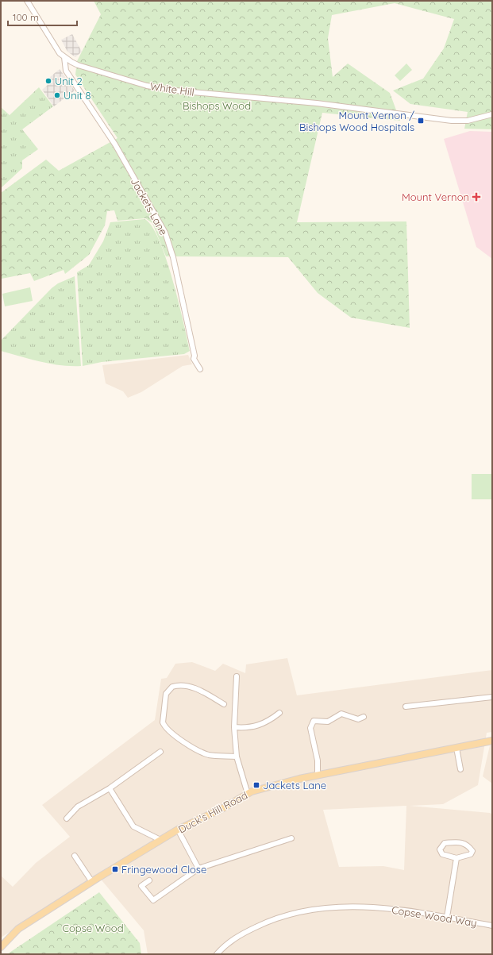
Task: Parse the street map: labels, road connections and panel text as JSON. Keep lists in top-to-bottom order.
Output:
{
  "streets": {
    "main road": ["Duck's Hill Road"],
    "street": ["White Hill", "Jackets Lane", "Copse Wood Way"]
  },
  "crossings": [
    ["White Hill", "Jackets Lane"]
  ],
  "parks": ["Bishops Wood", "Copse Wood"],
  "places": {
    "other": ["Unit 2", "Unit 8"],
    "transit": ["Mount Vernon / Bishops Wood Hospitals", "Jackets Lane", "Fringewood Close"],
    "health": ["Mount Vernon"]
  },
  "scale_bar": "100 m"
}
